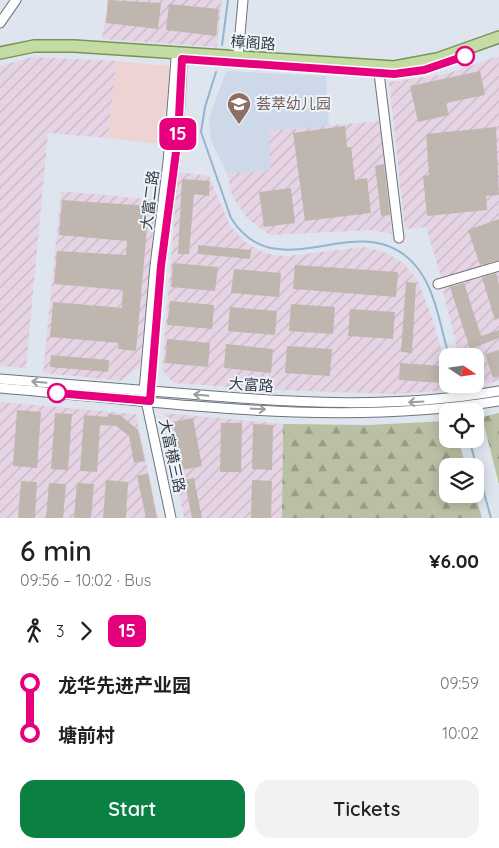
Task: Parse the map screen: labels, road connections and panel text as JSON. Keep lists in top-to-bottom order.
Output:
{
  "streets": {
    "main road": ["樟阁路"],
    "street": ["大富二路", "大富路", "大富横三路"]
  },
  "crossings": [
    ["樟阁路", "大富二路"],
    ["大富二路", "大富路"],
    ["大富二路", "大富横三路"],
    ["大富路", "大富横三路"]
  ],
  "places": {
    "school or university": ["荟萃幼儿园"]
  },
  "lines": ["bus line 15"],
  "north": "right",
  "page": {
    "on_map": "15",
    "heading": ["6 min", "09:56 – 10:02 · Bus", "¥6.00"],
    "legs": ["3", "15"],
    "list": [
      {
        "name": "龙华先进产业园",
        "value": "09:59"
      },
      {
        "name": "塘前村",
        "value": "10:02"
      }
    ],
    "buttons": ["Start", "Tickets"]
  }
}
